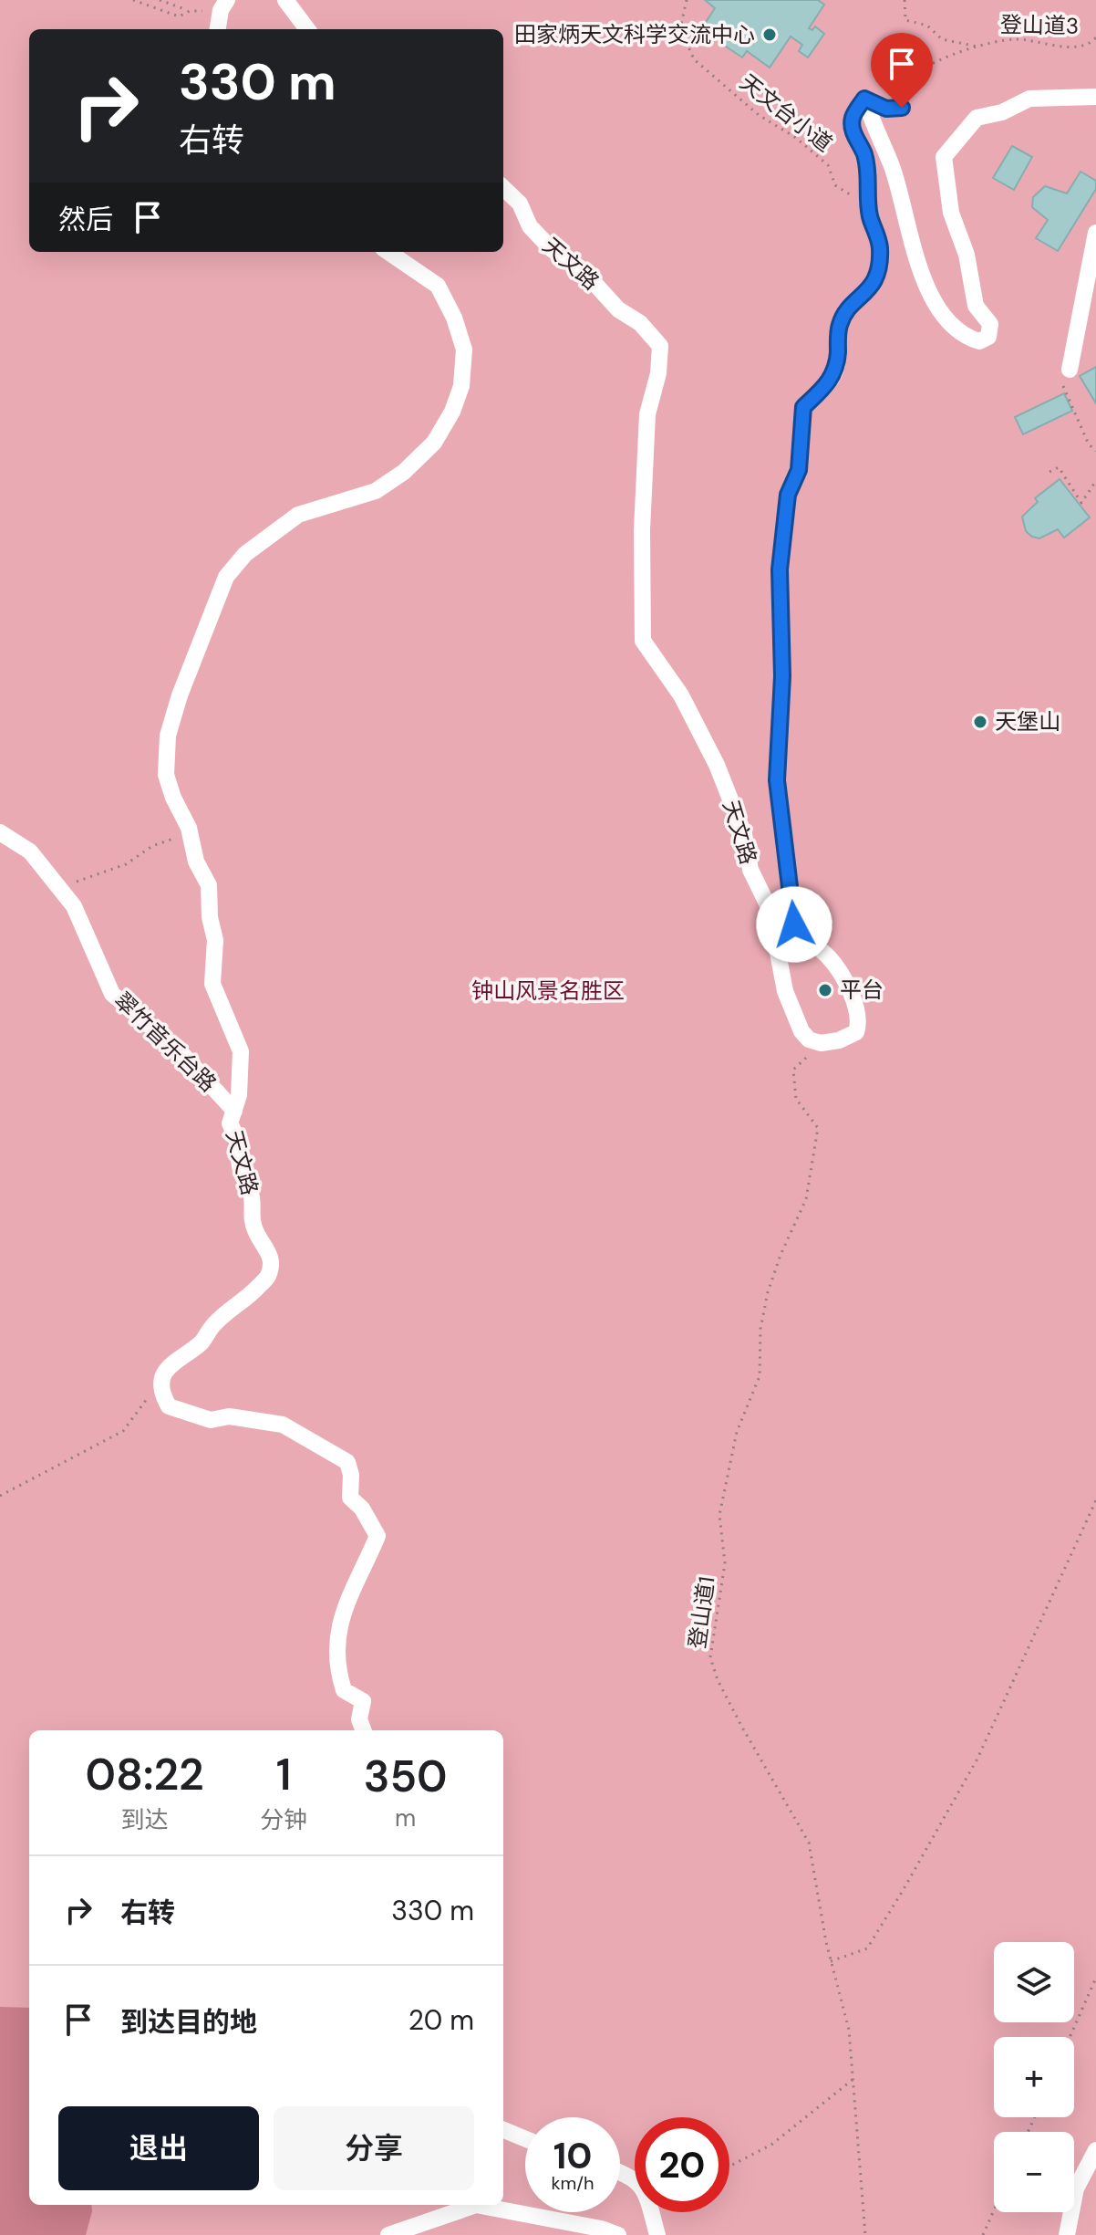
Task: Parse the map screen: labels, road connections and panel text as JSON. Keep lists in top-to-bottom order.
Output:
{
  "streets": {
    "lane": ["天文路", "翠竹音乐台路"],
    "path": ["登山道3", "天文台小道", "登山道1"]
  },
  "crossings": [
    ["天文台小道", "天文路"],
    ["天文路", "翠竹音乐台路"],
    ["天文路", "登山道1"]
  ],
  "parks": ["钟山风景名胜区"],
  "places": ["田家炳天文科学交流中心", "天堡山", "平台"],
  "page": {
    "turn": ["330 m", "右转"],
    "then": "然后",
    "eta": [
      "08:22",
      "到达",
      "1",
      "分钟",
      "350",
      "m"
    ],
    "list": [
      {
        "name": "右转",
        "value": "330 m"
      },
      {
        "name": "到达目的地",
        "value": "20 m"
      }
    ],
    "map_buttons": ["+", "−"],
    "buttons": ["退出", "分享"],
    "speed": "10 km/h",
    "limit": "20"
  }
}
